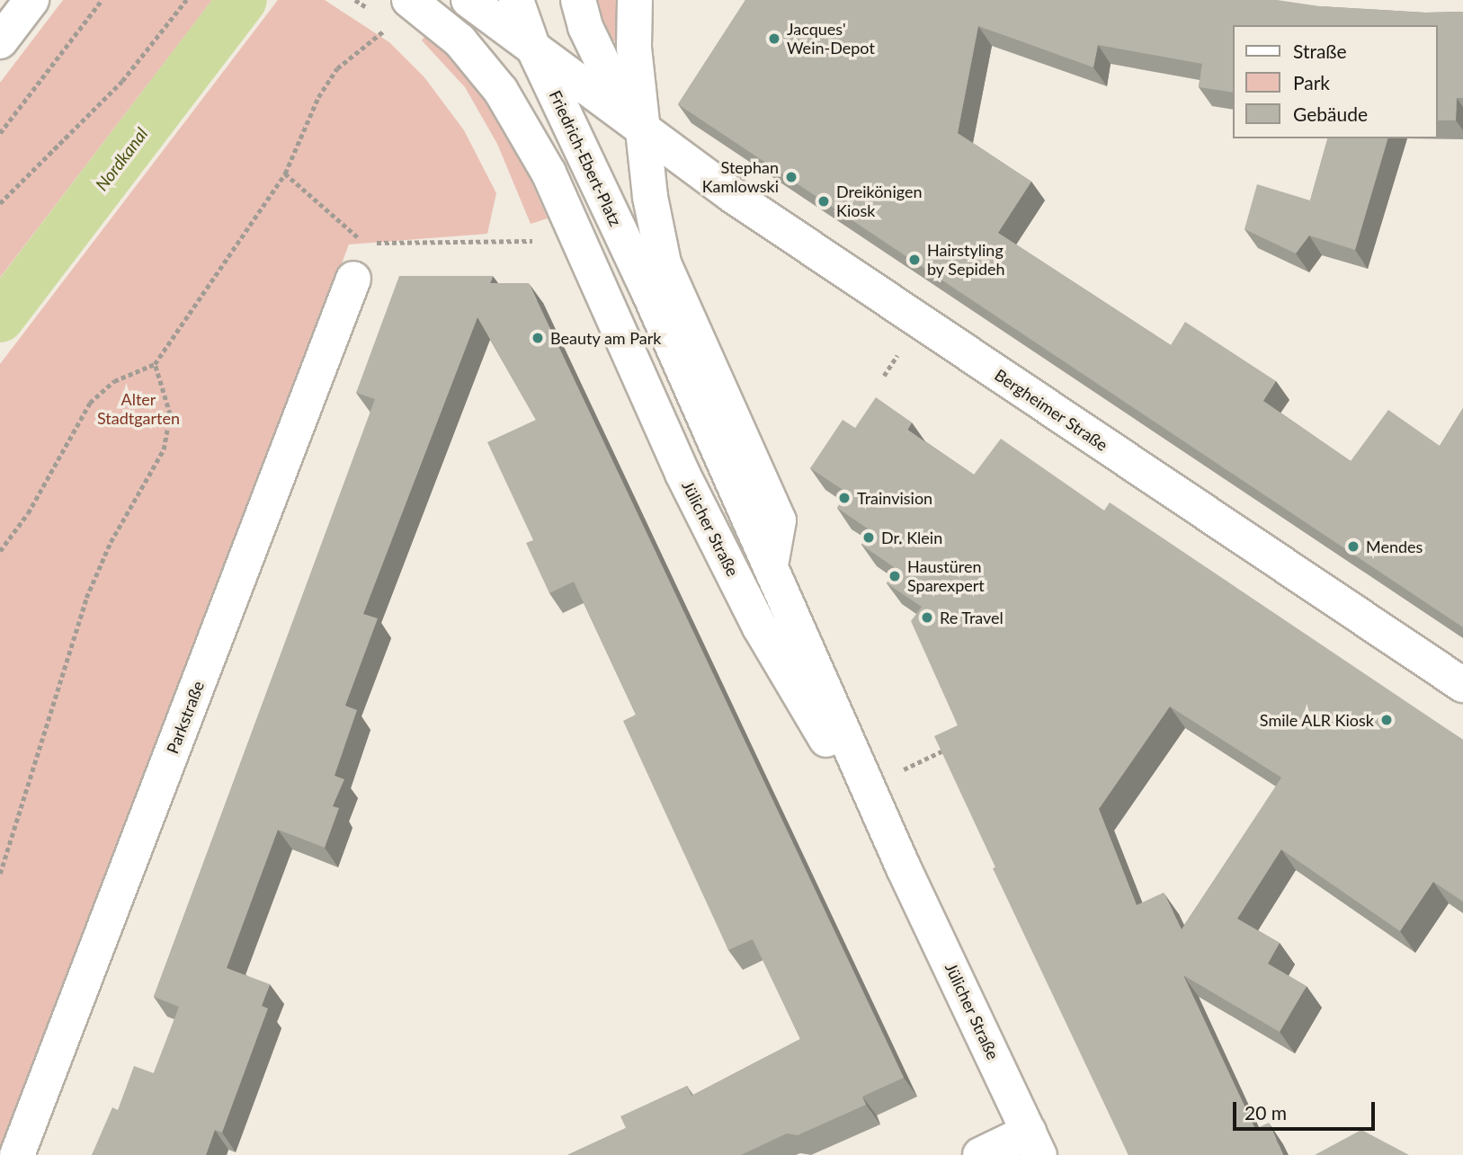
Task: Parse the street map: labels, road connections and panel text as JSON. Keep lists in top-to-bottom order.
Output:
{
  "streets": {
    "main road": [
      "Friedrich-Ebert-Platz",
      "Bergheimer Straße",
      "Jülicher Straße",
      "Parkstraße"
    ]
  },
  "crossings": [
    ["Friedrich-Ebert-Platz", "Bergheimer Straße"],
    ["Friedrich-Ebert-Platz", "Jülicher Straße"]
  ],
  "water": ["Nordkanal"],
  "parks": ["Alter Stadtgarten"],
  "places": [
    "Jacques' Wein-Depot",
    "Stephan Kamlowski",
    "Dreikönigen Kiosk",
    "Hairstyling by Sepideh",
    "Beauty am Park",
    "Trainvision",
    "Dr. Klein",
    "Mendes",
    "Haustüren Sparexpert",
    "Re Travel",
    "Smile ALR Kiosk"
  ],
  "legend": ["Straße", "Park", "Gebäude"],
  "scale_bar": "20 m"
}
